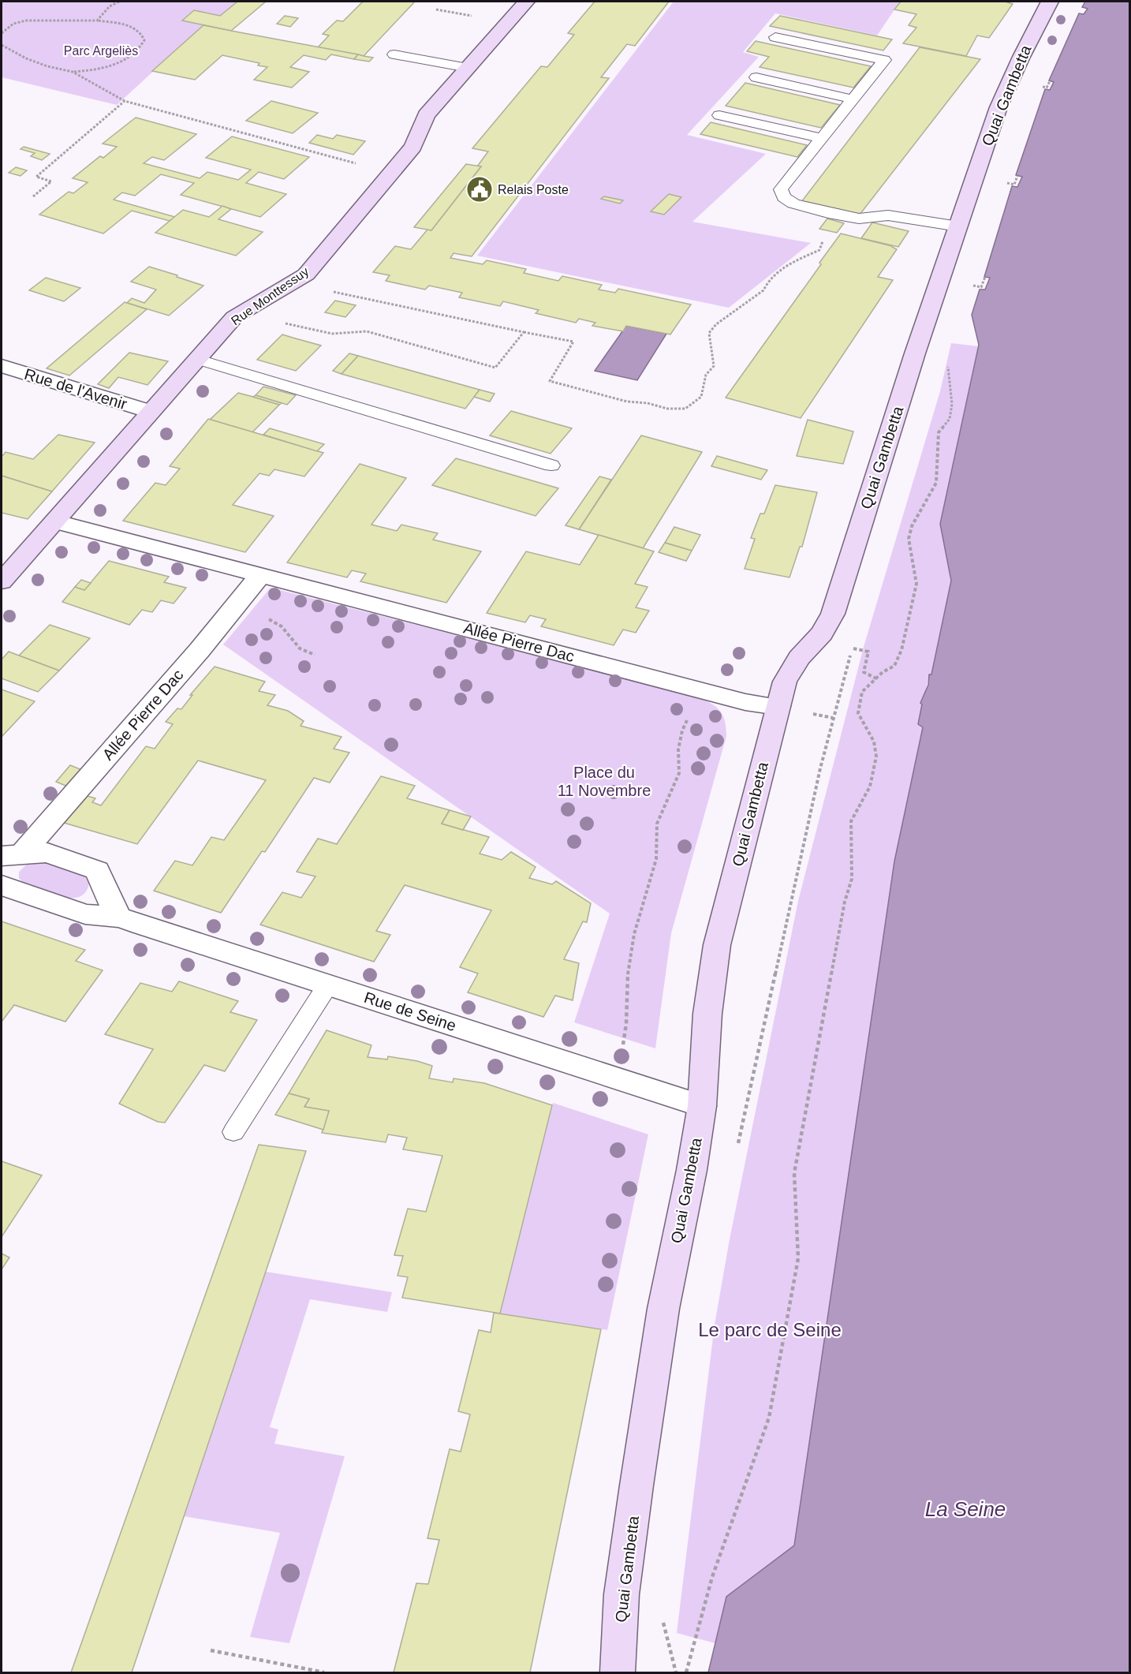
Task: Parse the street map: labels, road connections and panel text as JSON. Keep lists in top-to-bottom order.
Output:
{
  "streets": {
    "main road": ["Quai Gambetta", "Rue Monttessuy"],
    "street": ["Rue de l'Avenir", "Allée Pierre Dac", "Rue de Seine"]
  },
  "crossings": [
    ["Quai Gambetta", "Allée Pierre Dac"],
    ["Quai Gambetta", "Rue de Seine"],
    ["Rue Monttessuy", "Rue de l'Avenir"],
    ["Rue Monttessuy", "Allée Pierre Dac"]
  ],
  "water": ["La Seine"],
  "parks": ["Parc Argeliès", "Place du 11 Novembre", "Le parc de Seine"],
  "places": {
    "public building": ["Relais Poste"]
  }
}
